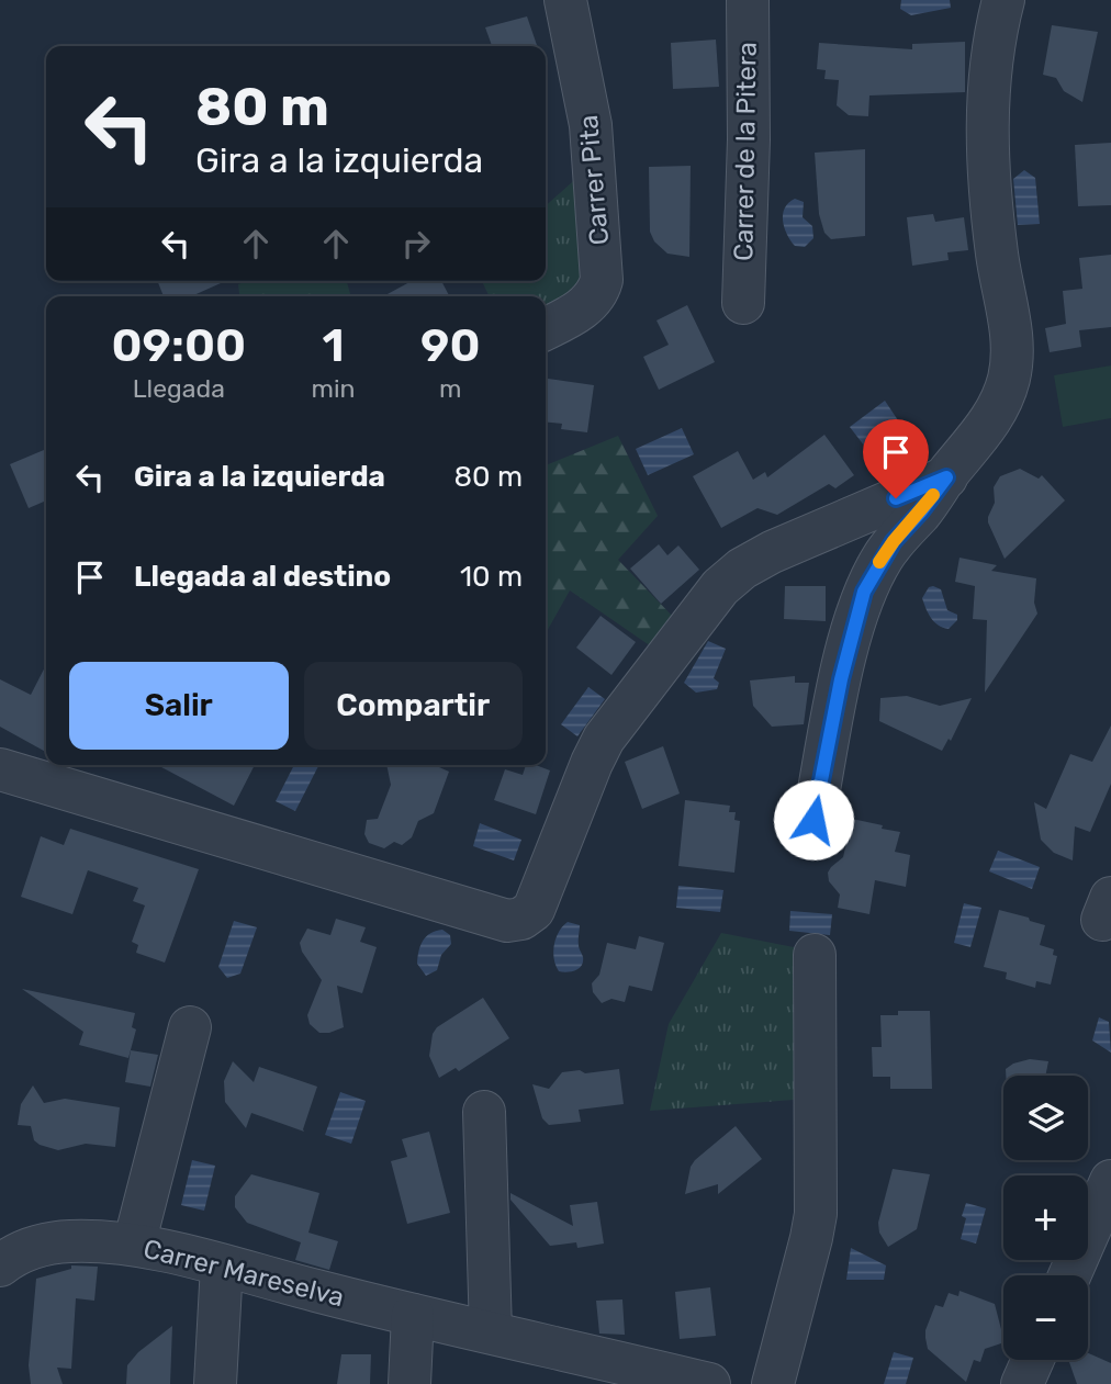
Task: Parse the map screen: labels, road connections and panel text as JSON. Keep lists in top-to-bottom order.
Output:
{
  "streets": {
    "street": ["Carrer de la Pitera", "Carrer Pita", "Carrer Mareselva"]
  },
  "page": {
    "turn": ["80 m", "Gira a la izquierda"],
    "eta": [
      "09:00",
      "Llegada",
      "1",
      "min",
      "90",
      "m"
    ],
    "list": [
      {
        "name": "Gira a la izquierda",
        "value": "80 m"
      },
      {
        "name": "Llegada al destino",
        "value": "10 m"
      }
    ],
    "buttons": ["Salir", "Compartir"],
    "map_buttons": ["+", "−"]
  }
}
